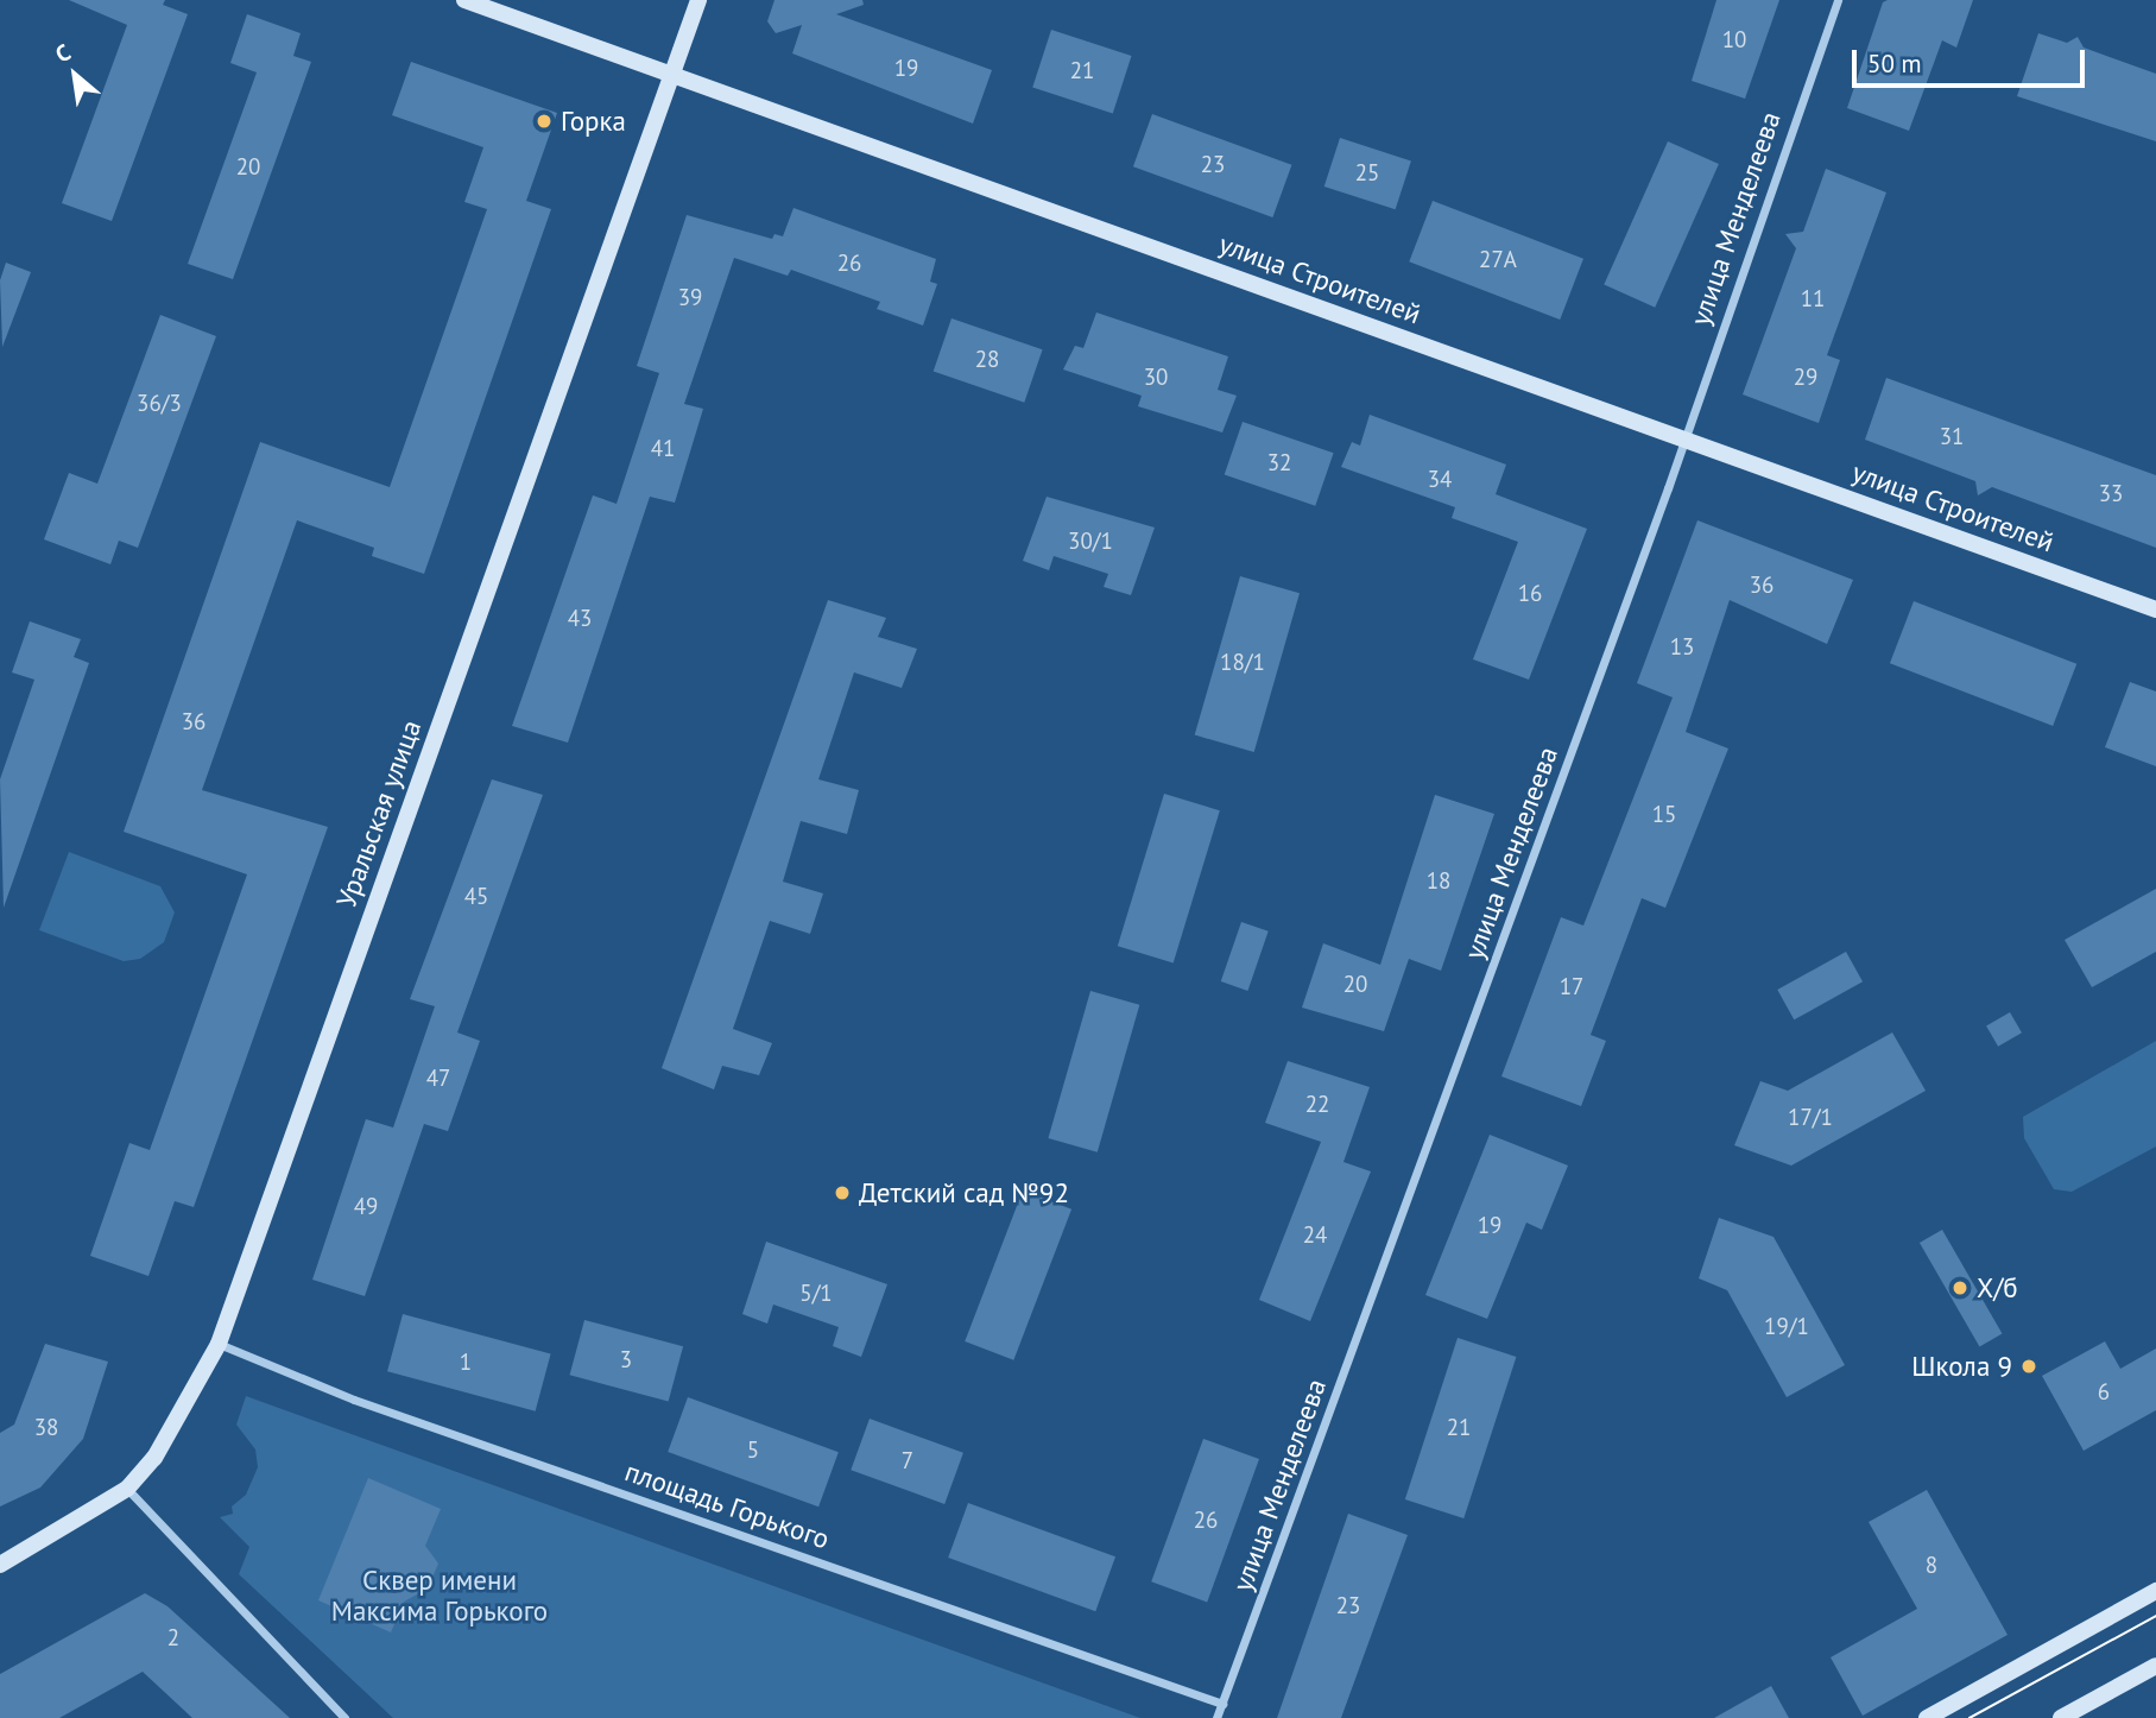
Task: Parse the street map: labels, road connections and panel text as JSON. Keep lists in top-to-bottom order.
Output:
{
  "streets": {
    "street": [
      "улица Менделеева",
      "улица Строителей",
      "Уральская улица",
      "площадь Горького"
    ]
  },
  "crossings": [
    ["улица Менделеева", "улица Строителей"],
    ["улица Менделеева", "площадь Горького"],
    ["улица Строителей", "Уральская улица"],
    ["Уральская улица", "площадь Горького"]
  ],
  "parks": ["Сквер имени Максима Горького"],
  "places": [
    "Горка",
    "Детский сад №92",
    "Х/б",
    "Школа 9"
  ],
  "house_numbers": [
    "10",
    "19",
    "21",
    "23",
    "20",
    "25",
    "27А",
    "26",
    "39",
    "11",
    "28",
    "30",
    "29",
    "36/3",
    "31",
    "41",
    "32",
    "34",
    "33",
    "30/1",
    "36",
    "16",
    "43",
    "13",
    "18/1",
    "36",
    "15",
    "18",
    "45",
    "20",
    "17",
    "47",
    "22",
    "17/1",
    "49",
    "19",
    "24",
    "5/1",
    "19/1",
    "3",
    "1",
    "6",
    "38",
    "21",
    "5",
    "7",
    "26",
    "8",
    "23",
    "2"
  ],
  "scale_bar": "50 m",
  "north": "top left"
}
